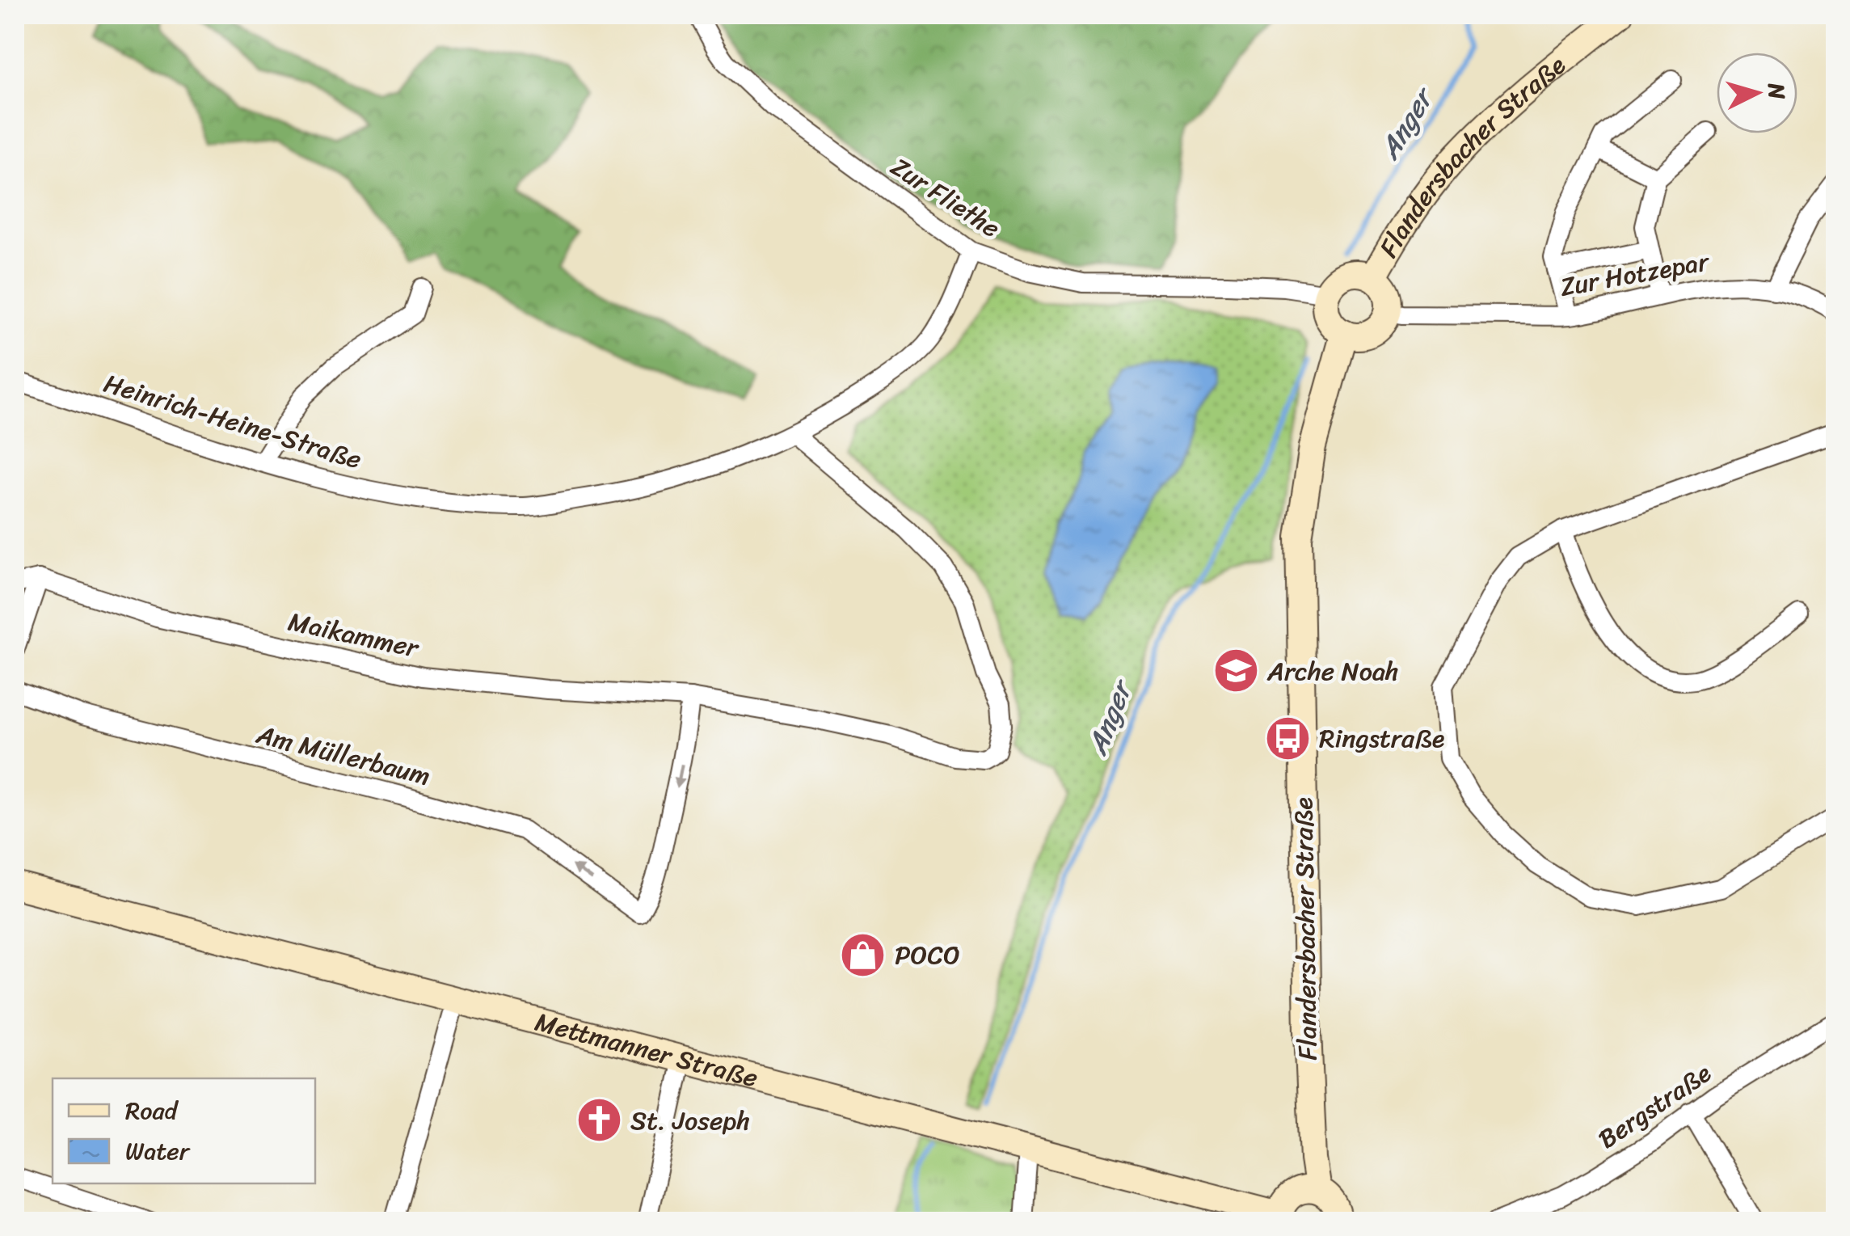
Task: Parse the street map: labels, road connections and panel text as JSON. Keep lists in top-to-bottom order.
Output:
{
  "streets": {
    "street": [
      "Flandersbacher Straße",
      "Zur Fliethe",
      "Zur Hotzepar",
      "Heinrich-Heine-Straße",
      "Maikammer",
      "Am Müllerbaum",
      "Mettmanner Straße",
      "Bergstraße"
    ]
  },
  "crossings": [
    ["Flandersbacher Straße", "Zur Fliethe"],
    ["Flandersbacher Straße", "Zur Hotzepar"],
    ["Zur Fliethe", "Zur Hotzepar"],
    ["Zur Fliethe", "Heinrich-Heine-Straße"],
    ["Heinrich-Heine-Straße", "Maikammer"],
    ["Maikammer", "Am Müllerbaum"]
  ],
  "water": ["Anger"],
  "places": {
    "school or university": ["Arche Noah"],
    "bus stop": ["Ringstraße"],
    "shop": ["POCO"],
    "church": ["St. Joseph"]
  },
  "legend": ["Road", "Water"],
  "north": "right"
}
